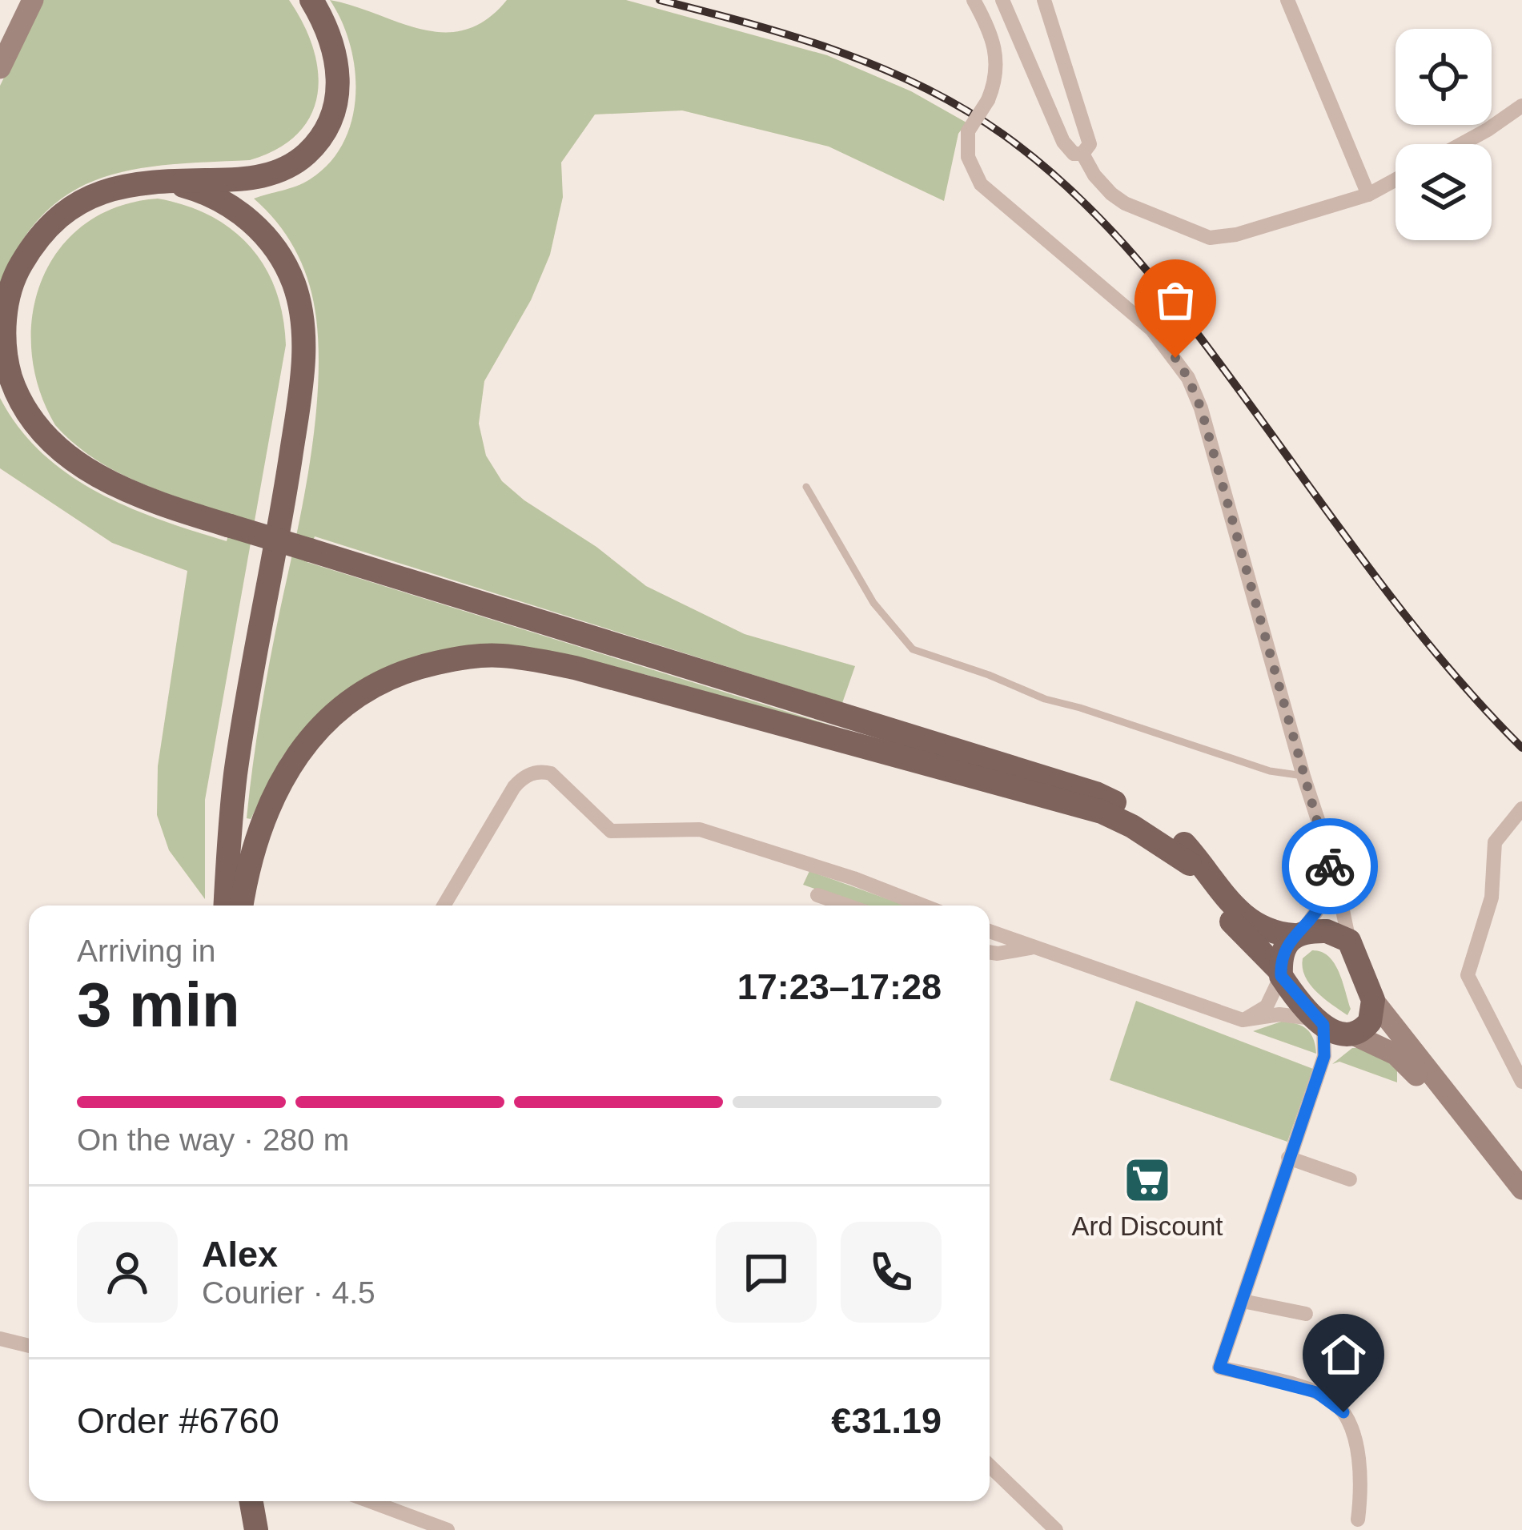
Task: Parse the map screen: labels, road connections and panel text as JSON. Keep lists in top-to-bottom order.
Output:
{
  "places": {
    "supermarket": ["Ard Discount"]
  },
  "page": {
    "heading": ["3 min", "Arriving in", "17:23–17:28"],
    "panel": [
      "Alex",
      "Courier · 4.5",
      "Order #6760",
      "€31.19"
    ],
    "bar": "On the way · 280 m"
  }
}
